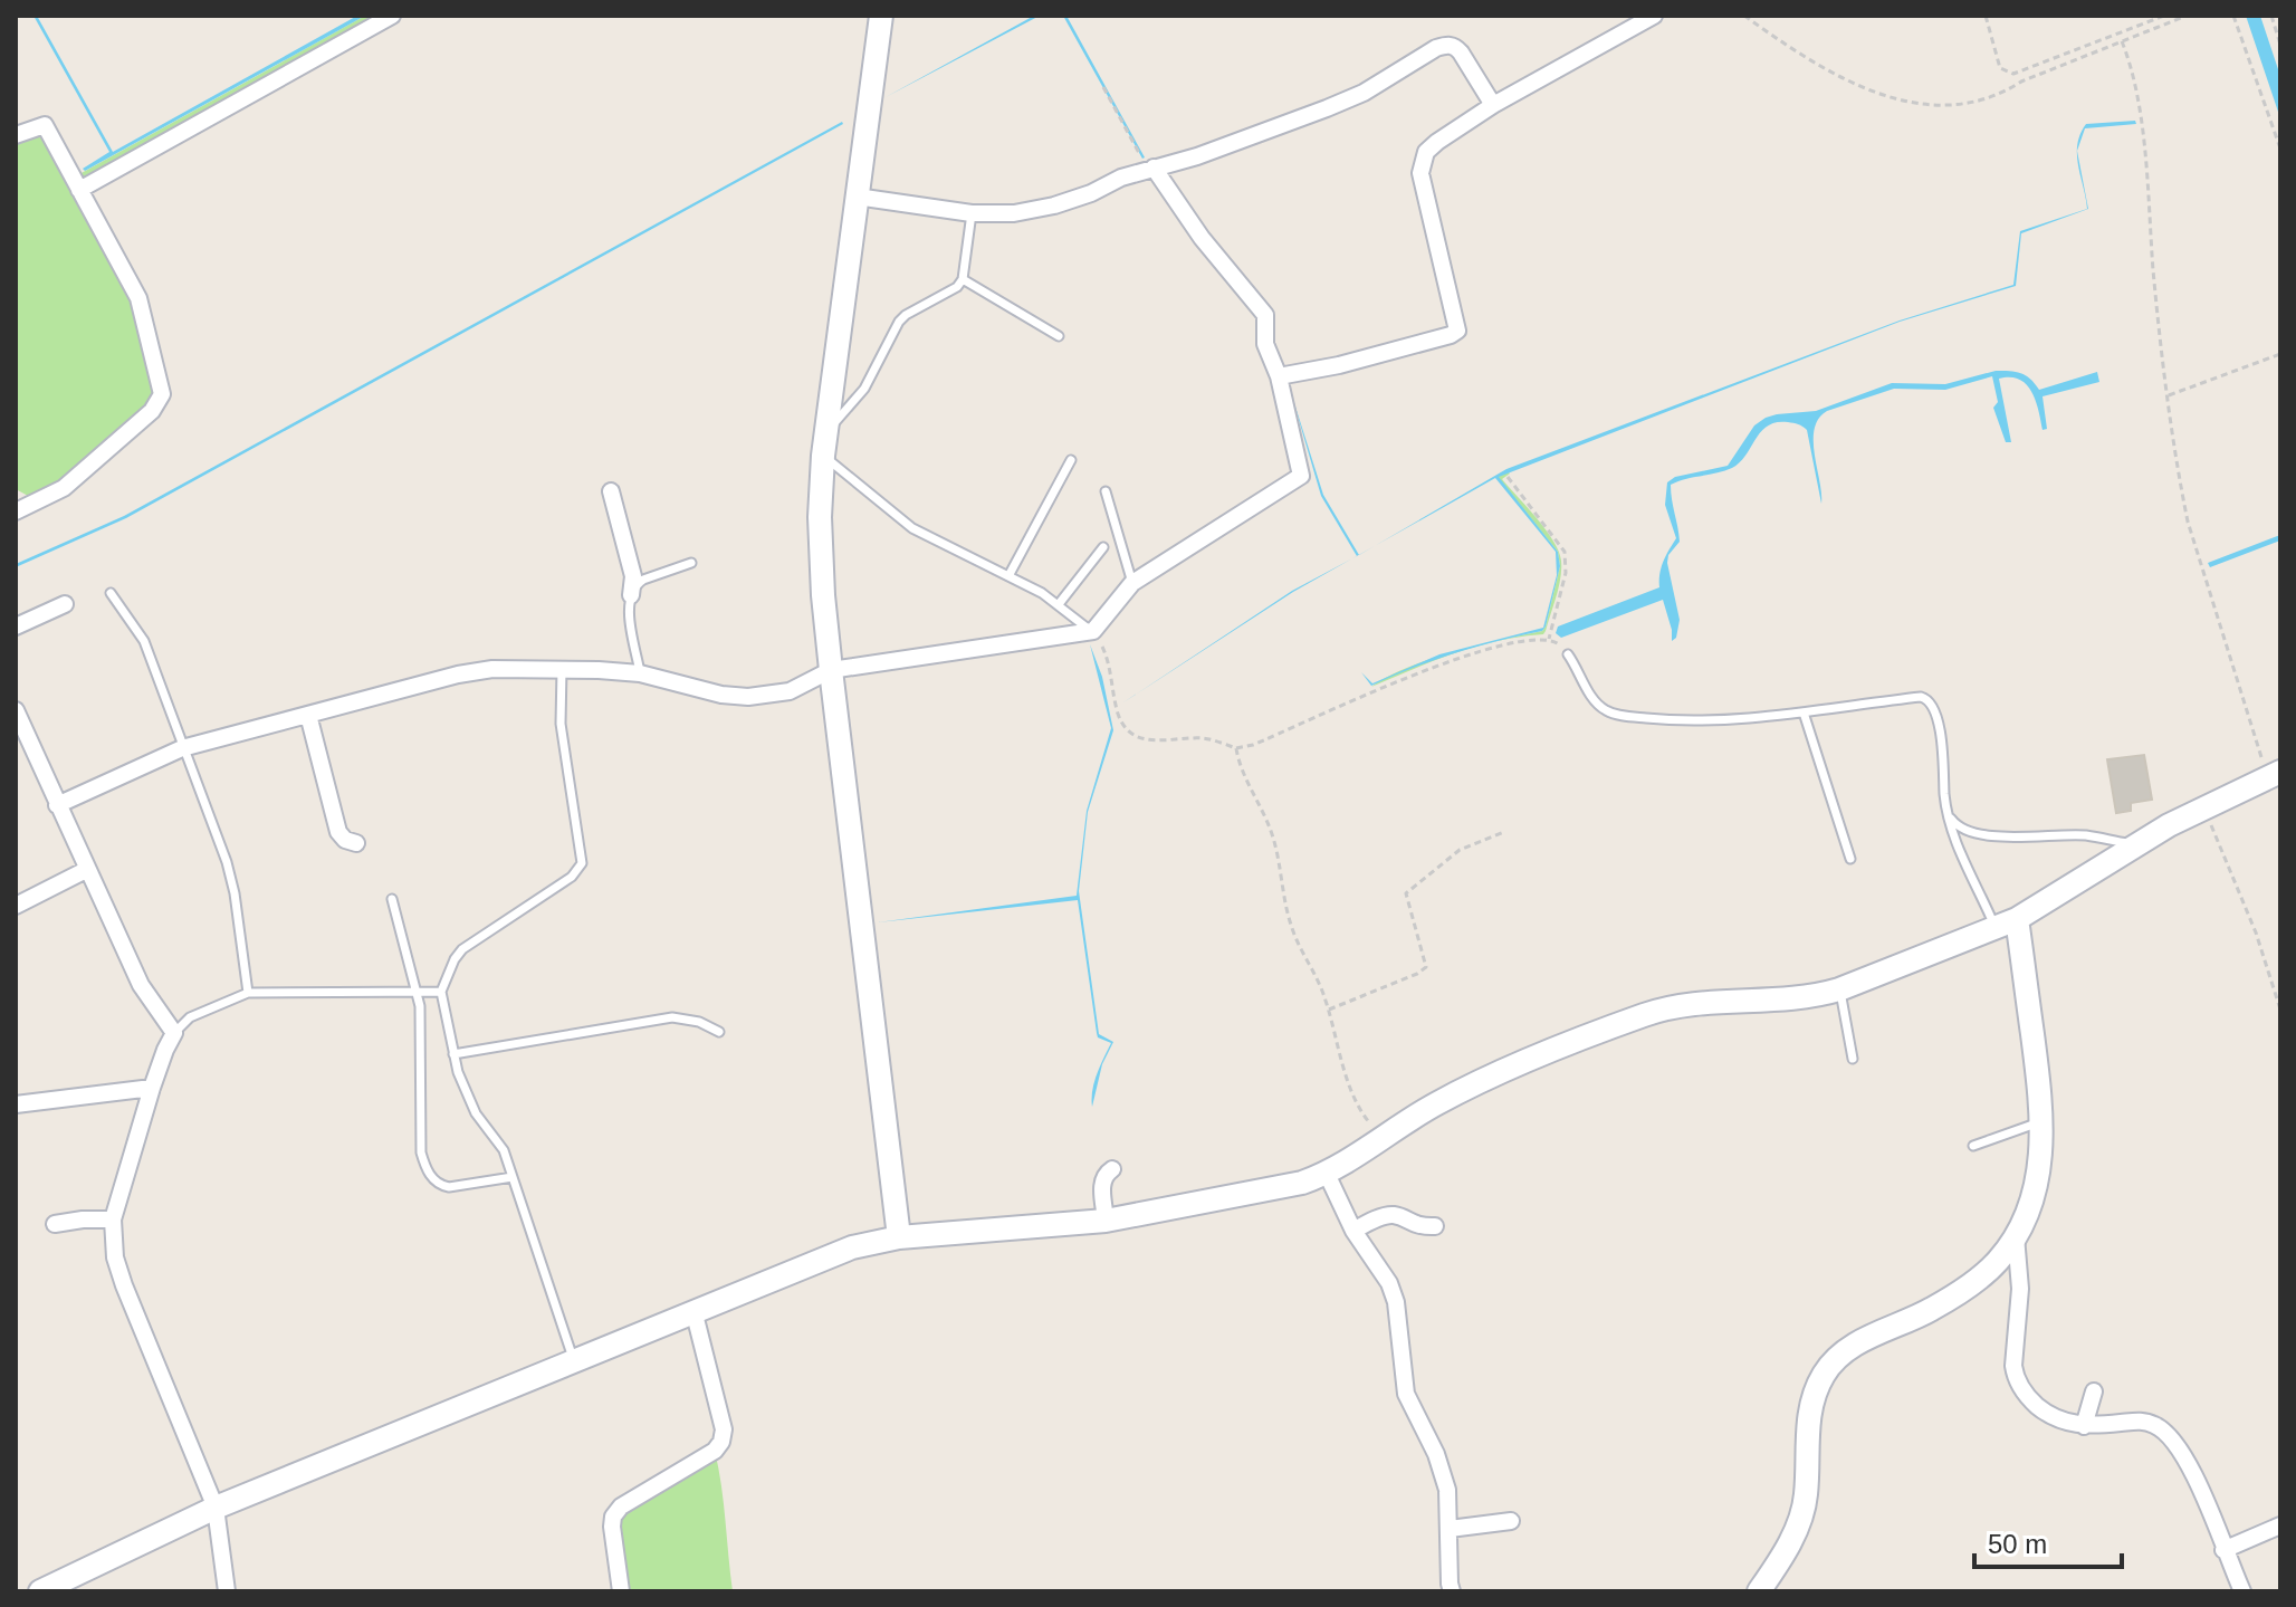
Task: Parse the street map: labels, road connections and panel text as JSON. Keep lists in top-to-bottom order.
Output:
{
  "scale_bar": "50 m"
}
